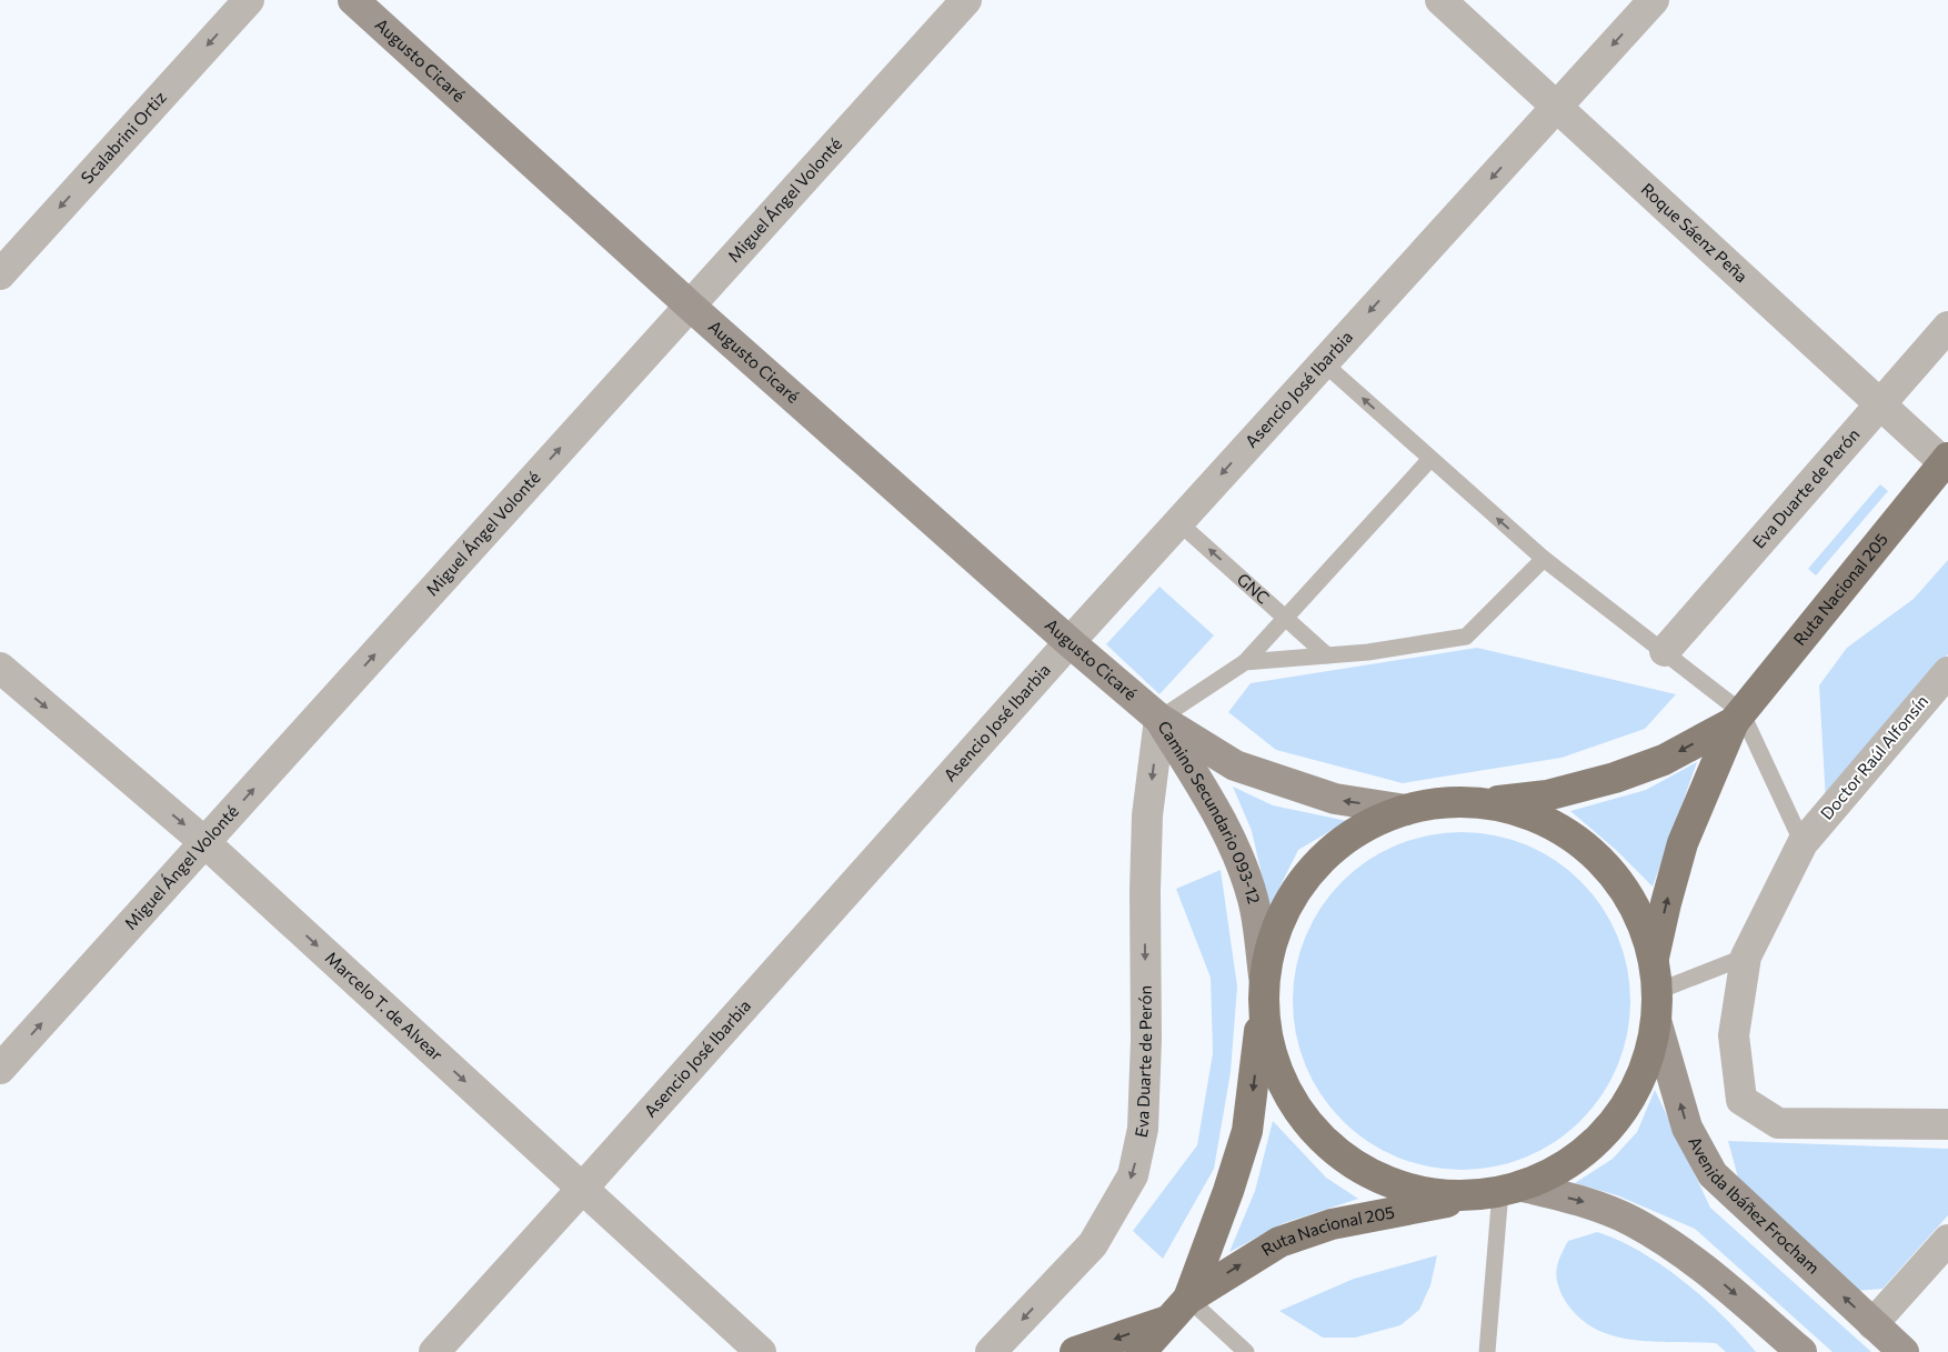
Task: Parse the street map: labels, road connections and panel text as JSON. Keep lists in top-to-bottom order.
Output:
{
  "streets": {
    "main road": [
      "Augusto Cicaré",
      "Ruta Nacional 205",
      "Camino Secundario 093-12",
      "Avenida Ibáñez Frocham"
    ],
    "street": [
      "Scalabrini Ortiz",
      "Miguel Ángel Volonté",
      "Roque Sáenz Peña",
      "Asencio José Ibarbia",
      "Eva Duarte de Perón",
      "Doctor Raúl Alfonsín",
      "Marcelo T. de Alvear"
    ],
    "lane": ["GNC"]
  },
  "crossings": [
    ["Augusto Cicaré", "Miguel Ángel Volonté"],
    ["Augusto Cicaré", "Asencio José Ibarbia"],
    ["Augusto Cicaré", "Eva Duarte de Perón"],
    ["Augusto Cicaré", "Camino Secundario 093-12"],
    ["Miguel Ángel Volonté", "Marcelo T. de Alvear"],
    ["Roque Sáenz Peña", "Asencio José Ibarbia"],
    ["Roque Sáenz Peña", "Eva Duarte de Perón"],
    ["Roque Sáenz Peña", "Ruta Nacional 205"],
    ["Asencio José Ibarbia", "GNC"],
    ["Asencio José Ibarbia", "Marcelo T. de Alvear"],
    ["Eva Duarte de Perón", "Camino Secundario 093-12"],
    ["Ruta Nacional 205", "Camino Secundario 093-12"],
    ["Ruta Nacional 205", "Avenida Ibáñez Frocham"]
  ],
  "one_way": [
    "Scalabrini Ortiz",
    "Miguel Ángel Volonté",
    "Asencio José Ibarbia",
    "Eva Duarte de Perón",
    "GNC",
    "Camino Secundario 093-12",
    "Marcelo T. de Alvear",
    "Avenida Ibáñez Frocham"
  ]
}
